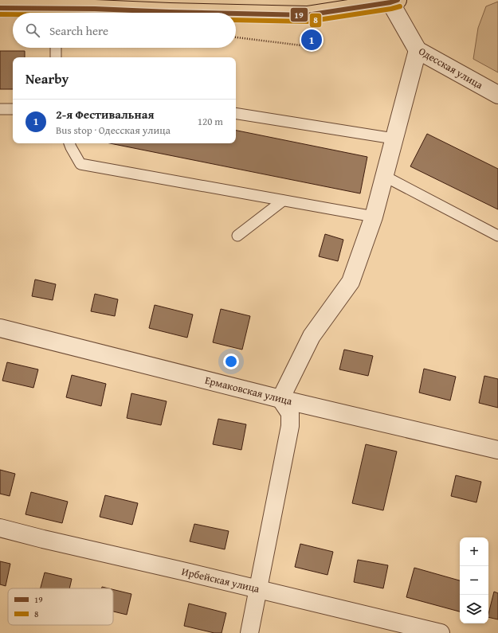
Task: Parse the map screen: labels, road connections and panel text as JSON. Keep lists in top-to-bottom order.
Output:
{
  "streets": {
    "main road": ["Одесская улица"],
    "street": ["Ермаковская улица", "Ирбейская улица"]
  },
  "lines": ["transit line 19", "transit line 8"],
  "legend": ["19", "8"],
  "page": {
    "search": "Search here",
    "pins": "1",
    "heading": "Nearby",
    "list": [
      {
        "mark": "1",
        "name": "2-я Фестивальная",
        "note": "Bus stop · Одесская улица",
        "value": "120 m"
      }
    ],
    "map_buttons": ["+", "−"]
  }
}
